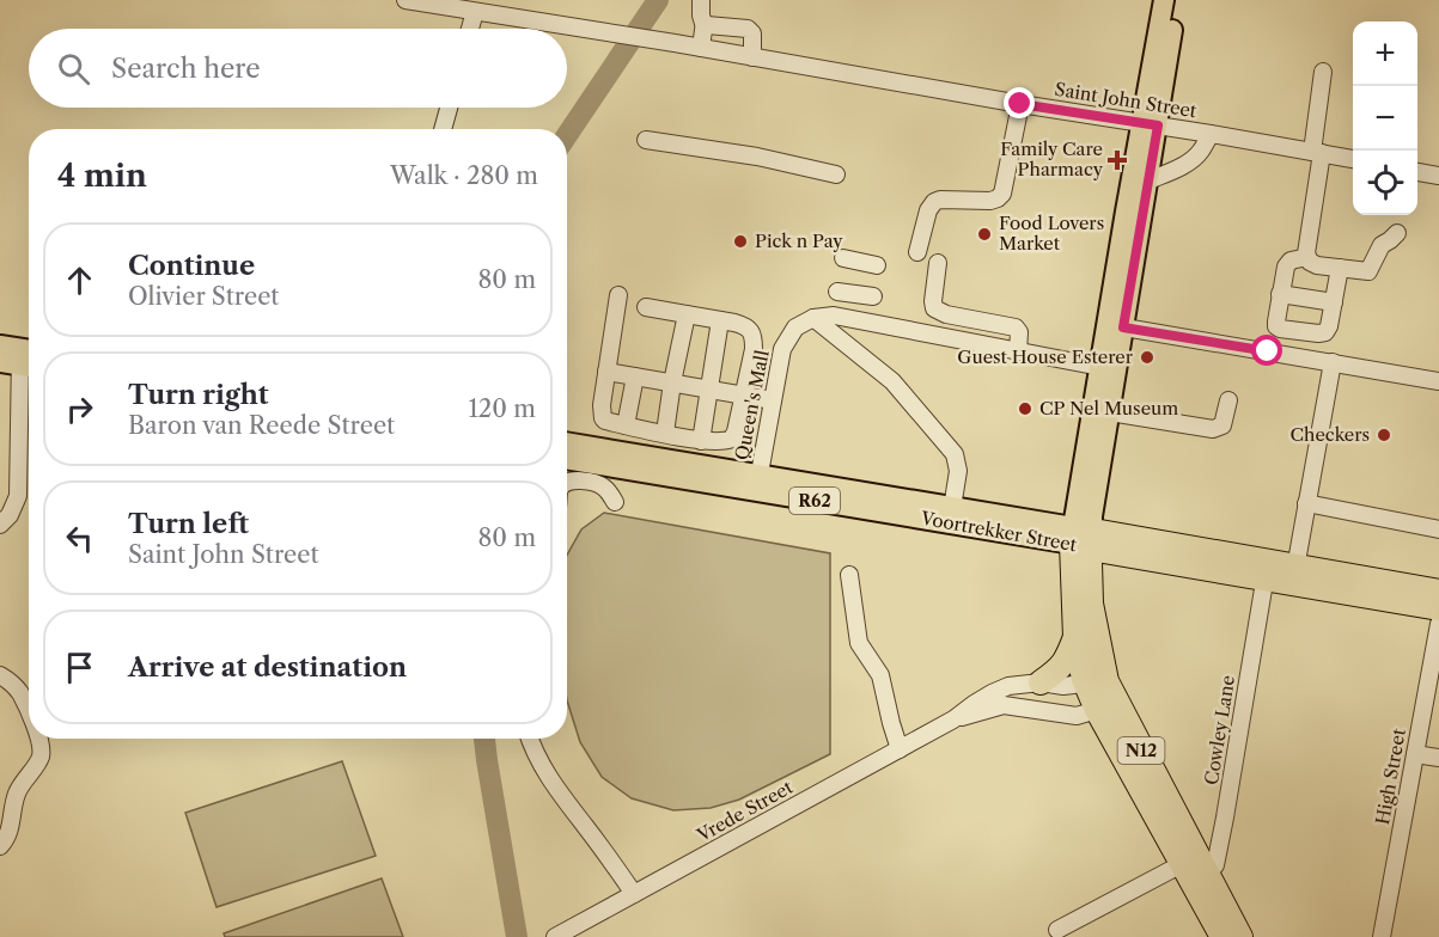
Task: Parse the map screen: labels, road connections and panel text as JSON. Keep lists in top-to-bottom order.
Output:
{
  "streets": {
    "highway": ["Voortrekker Street", "N12"],
    "main road": ["R62"],
    "street": [
      "Saint John Street",
      "Queen's Mall",
      "Cowley Lane",
      "High Street",
      "Vrede Street"
    ]
  },
  "crossings": [
    ["Queen's Mall", "Voortrekker Street"],
    ["Voortrekker Street", "Cowley Lane"],
    ["Voortrekker Street", "N12"],
    ["Cowley Lane", "N12"],
    ["N12", "Vrede Street"]
  ],
  "places": {
    "health": ["Family Care Pharmacy"],
    "other": [
      "Food Lovers Market",
      "Pick n Pay",
      "Guest House Esterer",
      "CP Nel Museum",
      "Checkers"
    ]
  },
  "page": {
    "map_buttons": ["+", "−"],
    "search": "Search here",
    "heading": ["4 min", "Walk · 280 m"],
    "list": [
      ["Continue", "Olivier Street", "80 m"],
      ["Turn right", "Baron van Reede Street", "120 m"],
      ["Turn left", "Saint John Street", "80 m"],
      "Arrive at destination"
    ]
  }
}
